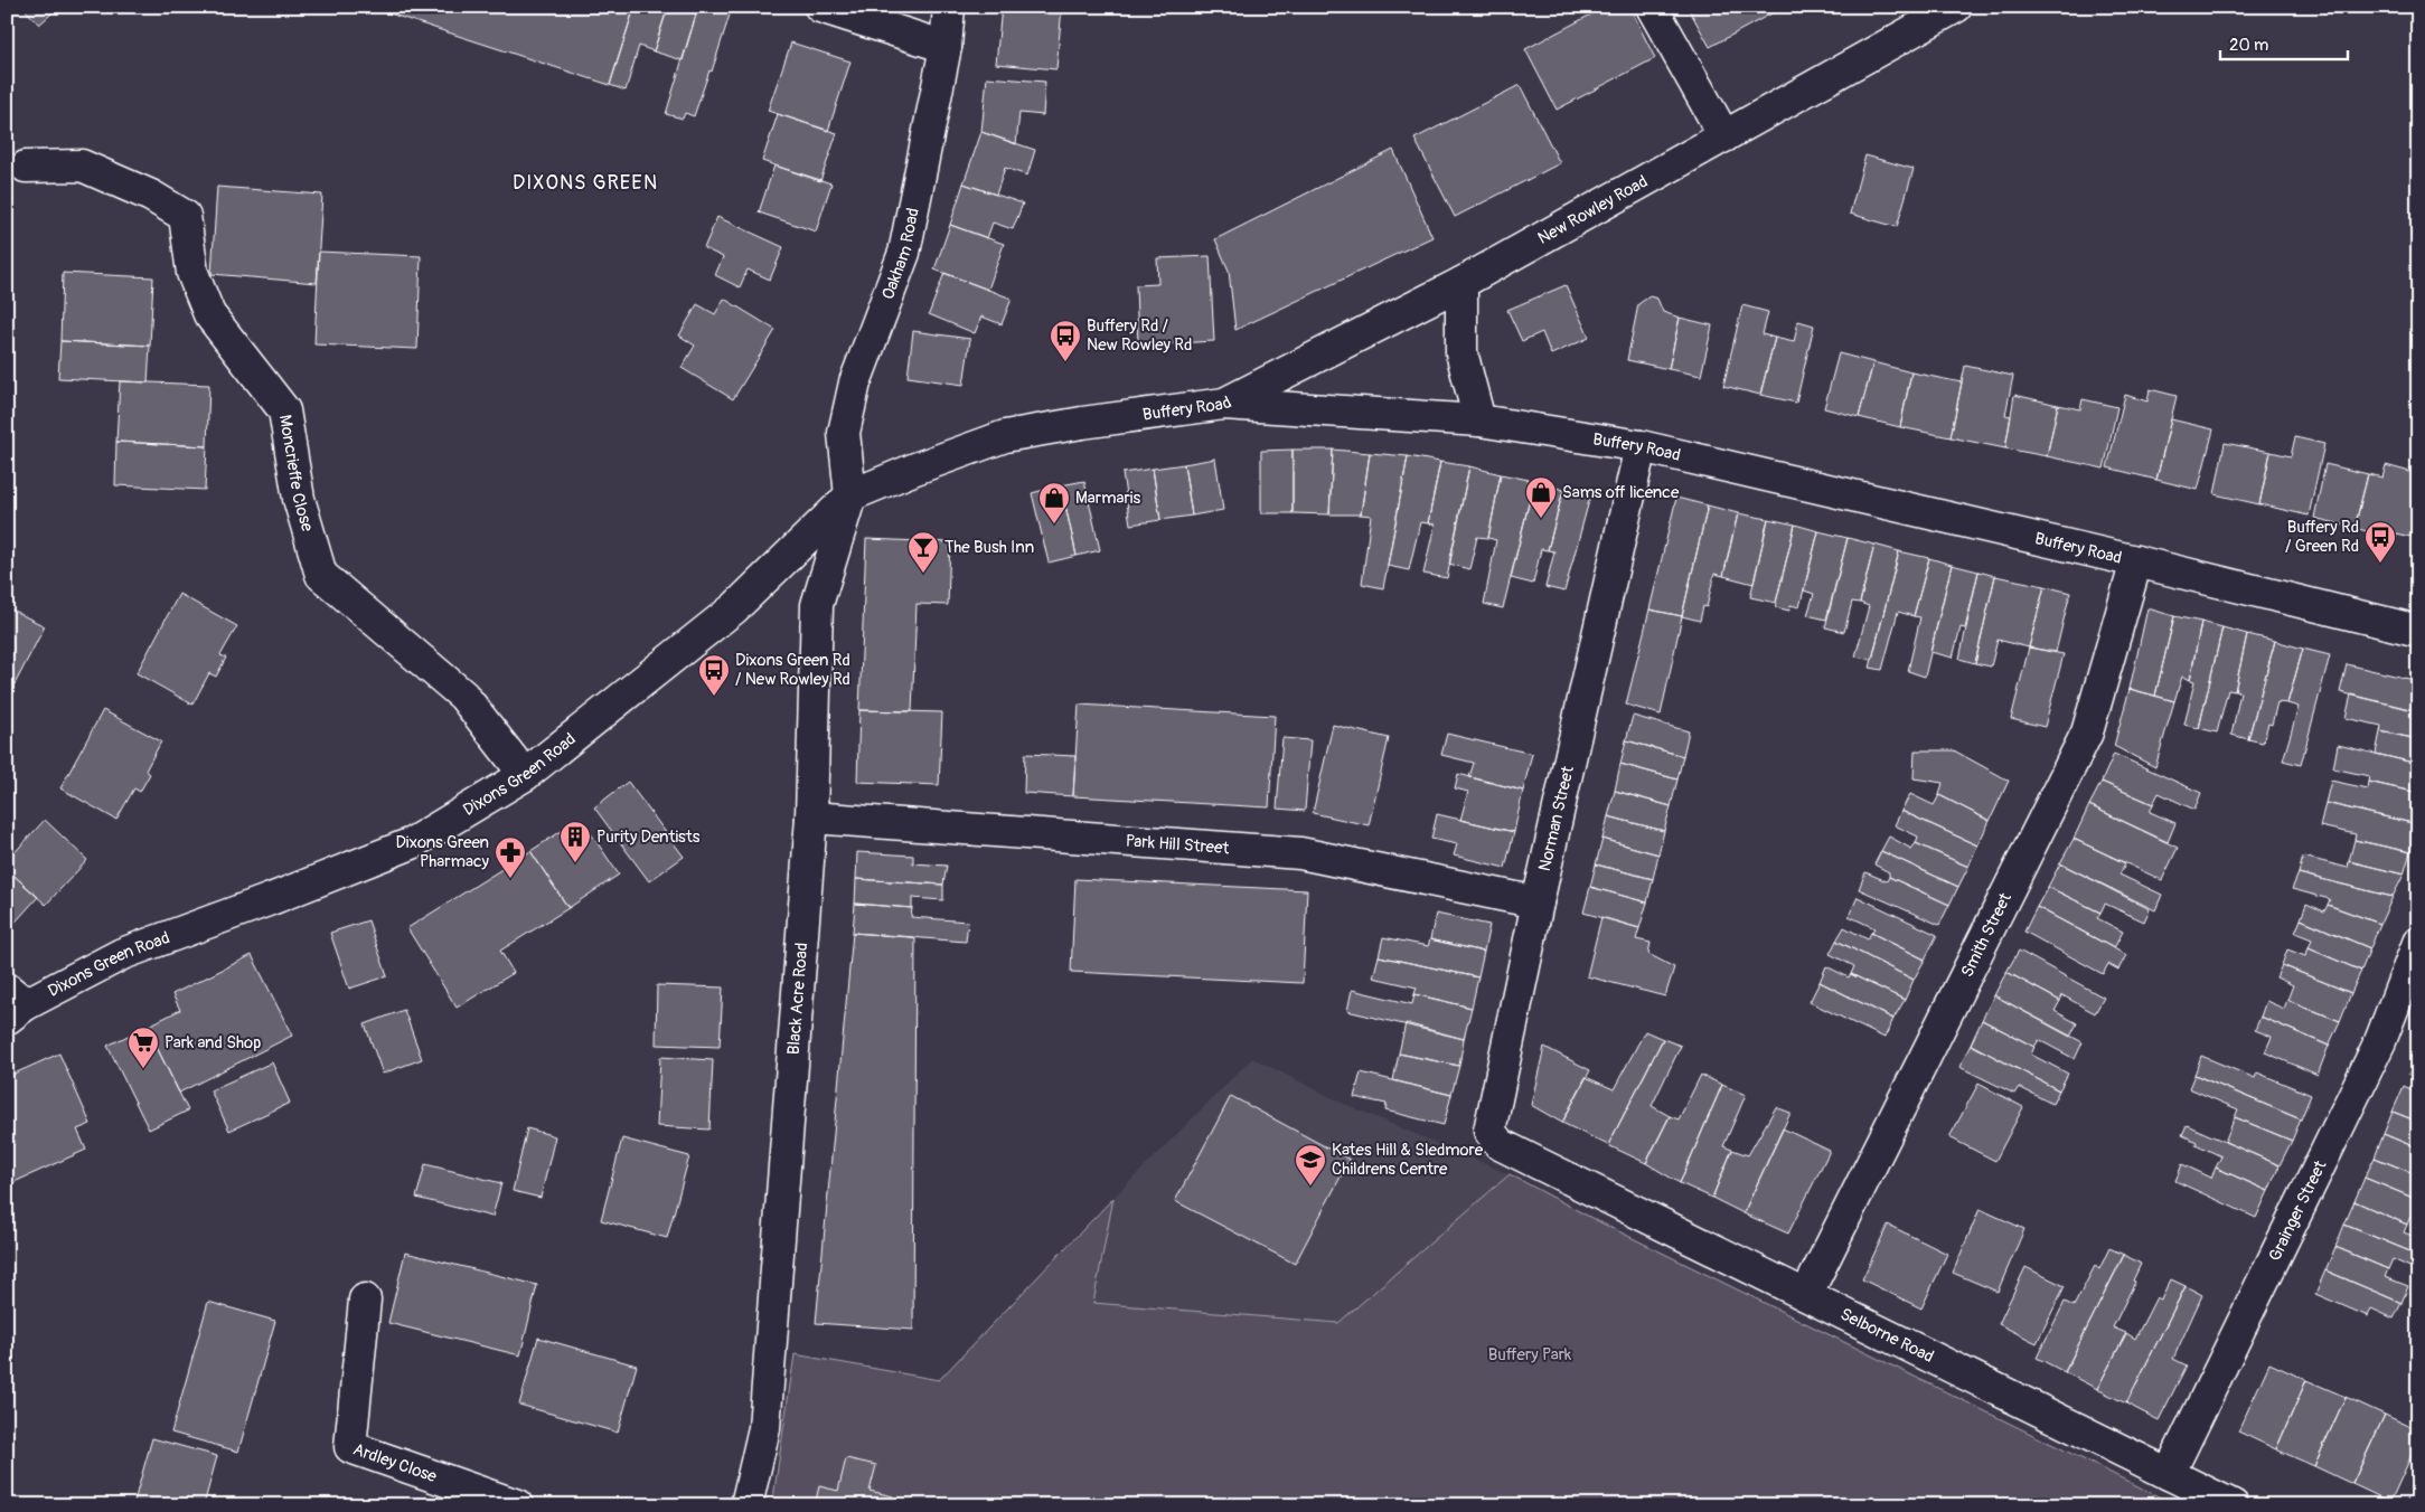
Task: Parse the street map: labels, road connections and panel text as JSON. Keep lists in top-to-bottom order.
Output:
{
  "streets": {
    "street": [
      "New Rowley Road",
      "Oakham Road",
      "Buffery Road",
      "Moncrieffe Close",
      "Dixons Green Road",
      "Norman Street",
      "Park Hill Street",
      "Smith Street",
      "Black Acre Road",
      "Grainger Street",
      "Selborne Road",
      "Ardley Close"
    ]
  },
  "crossings": [
    ["New Rowley Road", "Buffery Road"],
    ["Oakham Road", "Buffery Road"],
    ["Oakham Road", "Dixons Green Road"],
    ["Oakham Road", "Black Acre Road"],
    ["Buffery Road", "Dixons Green Road"],
    ["Buffery Road", "Norman Street"],
    ["Buffery Road", "Smith Street"],
    ["Buffery Road", "Black Acre Road"],
    ["Moncrieffe Close", "Dixons Green Road"],
    ["Dixons Green Road", "Black Acre Road"],
    ["Norman Street", "Park Hill Street"],
    ["Norman Street", "Selborne Road"],
    ["Park Hill Street", "Black Acre Road"],
    ["Smith Street", "Selborne Road"],
    ["Grainger Street", "Selborne Road"]
  ],
  "districts": ["DIXONS GREEN"],
  "parks": ["Buffery Park"],
  "places": {
    "bus stop": ["Buffery Rd / New Rowley Rd", "Buffery Rd / Green Rd", "Dixons Green Rd / New Rowley Rd"],
    "shop": ["Sams off licence", "Marmaris"],
    "bar": ["The Bush Inn"],
    "building": ["Purity Dentists"],
    "pharmacy": ["Dixons Green Pharmacy"],
    "supermarket": ["Park and Shop"],
    "school or university": ["Kates Hill & Sledmore Childrens Centre"]
  },
  "scale_bar": "20 m"
}
